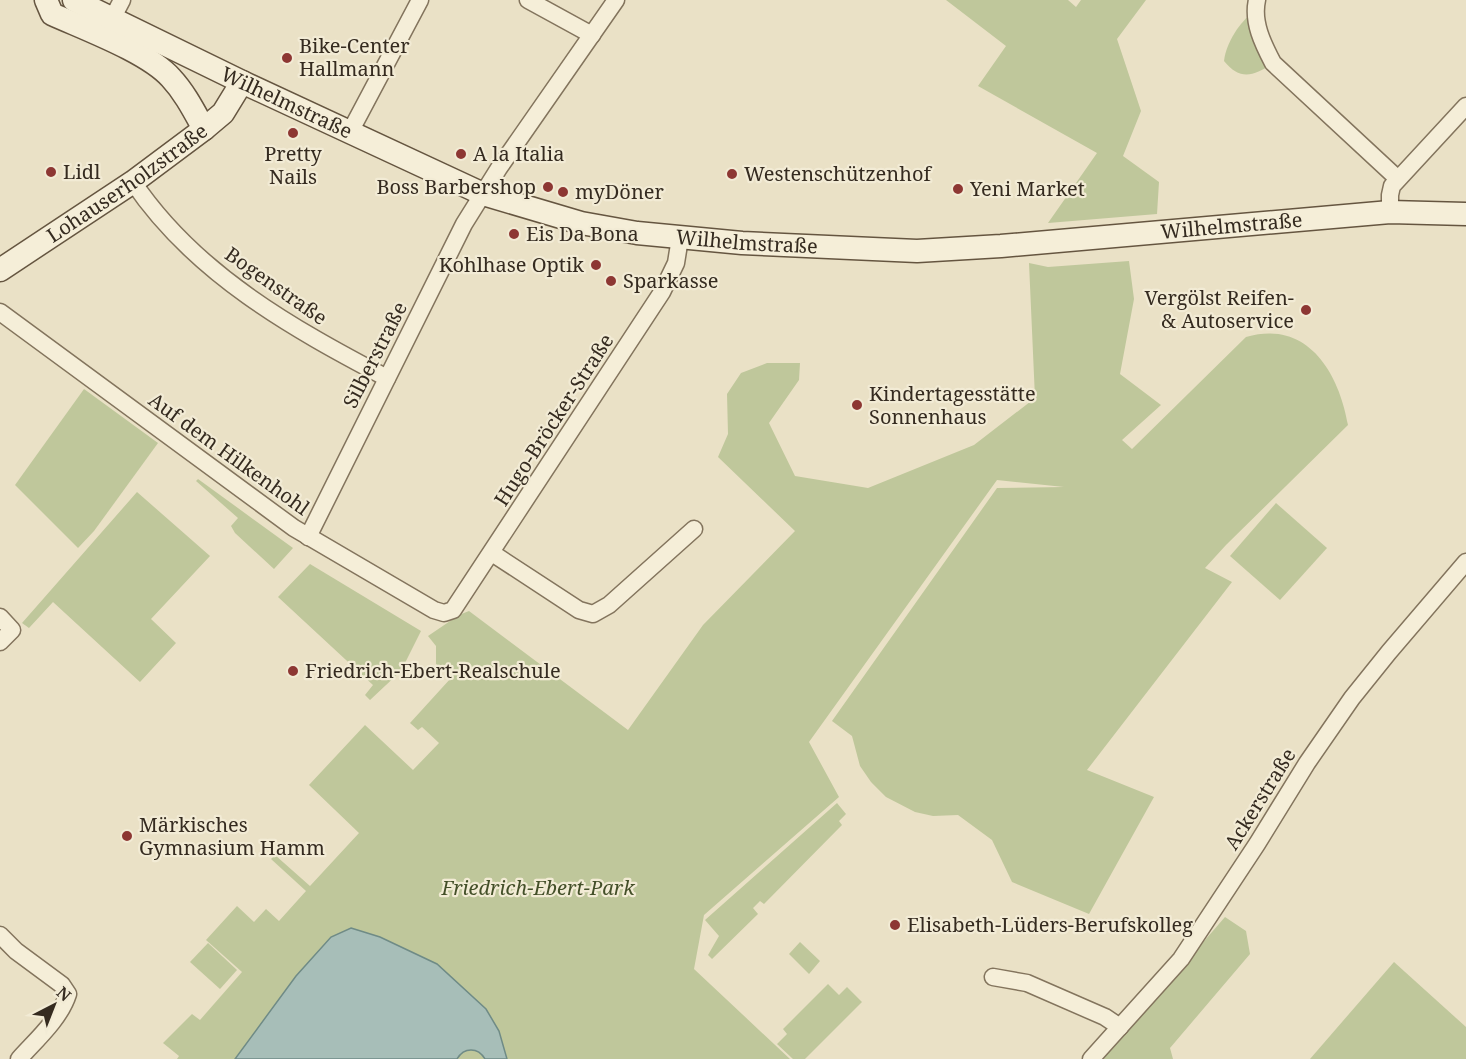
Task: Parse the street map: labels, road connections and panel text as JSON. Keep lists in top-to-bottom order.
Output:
{
  "streets": {
    "main road": ["Wilhelmstraße", "Lohauserholzstraße"],
    "street": [
      "Bogenstraße",
      "Silberstraße",
      "Hugo-Bröcker-Straße",
      "Auf dem Hilkenhohl",
      "Ackerstraße"
    ]
  },
  "crossings": [
    ["Wilhelmstraße", "Lohauserholzstraße"],
    ["Wilhelmstraße", "Silberstraße"],
    ["Wilhelmstraße", "Hugo-Bröcker-Straße"],
    ["Lohauserholzstraße", "Bogenstraße"],
    ["Bogenstraße", "Silberstraße"],
    ["Silberstraße", "Auf dem Hilkenhohl"],
    ["Hugo-Bröcker-Straße", "Auf dem Hilkenhohl"]
  ],
  "parks": ["Friedrich-Ebert-Park"],
  "places": [
    "Bike-Center Hallmann",
    "Pretty Nails",
    "A la Italia",
    "Lidl",
    "Westenschützenhof",
    "Boss Barbershop",
    "Yeni Market",
    "myDöner",
    "Eis Da Bona",
    "Kohlhase Optik",
    "Sparkasse",
    "Vergölst Reifen- & Autoservice",
    "Kindertagesstätte Sonnenhaus",
    "Friedrich-Ebert-Realschule",
    "Märkisches Gymnasium Hamm",
    "Elisabeth-Lüders-Berufskolleg"
  ],
  "north": "top right"
}
